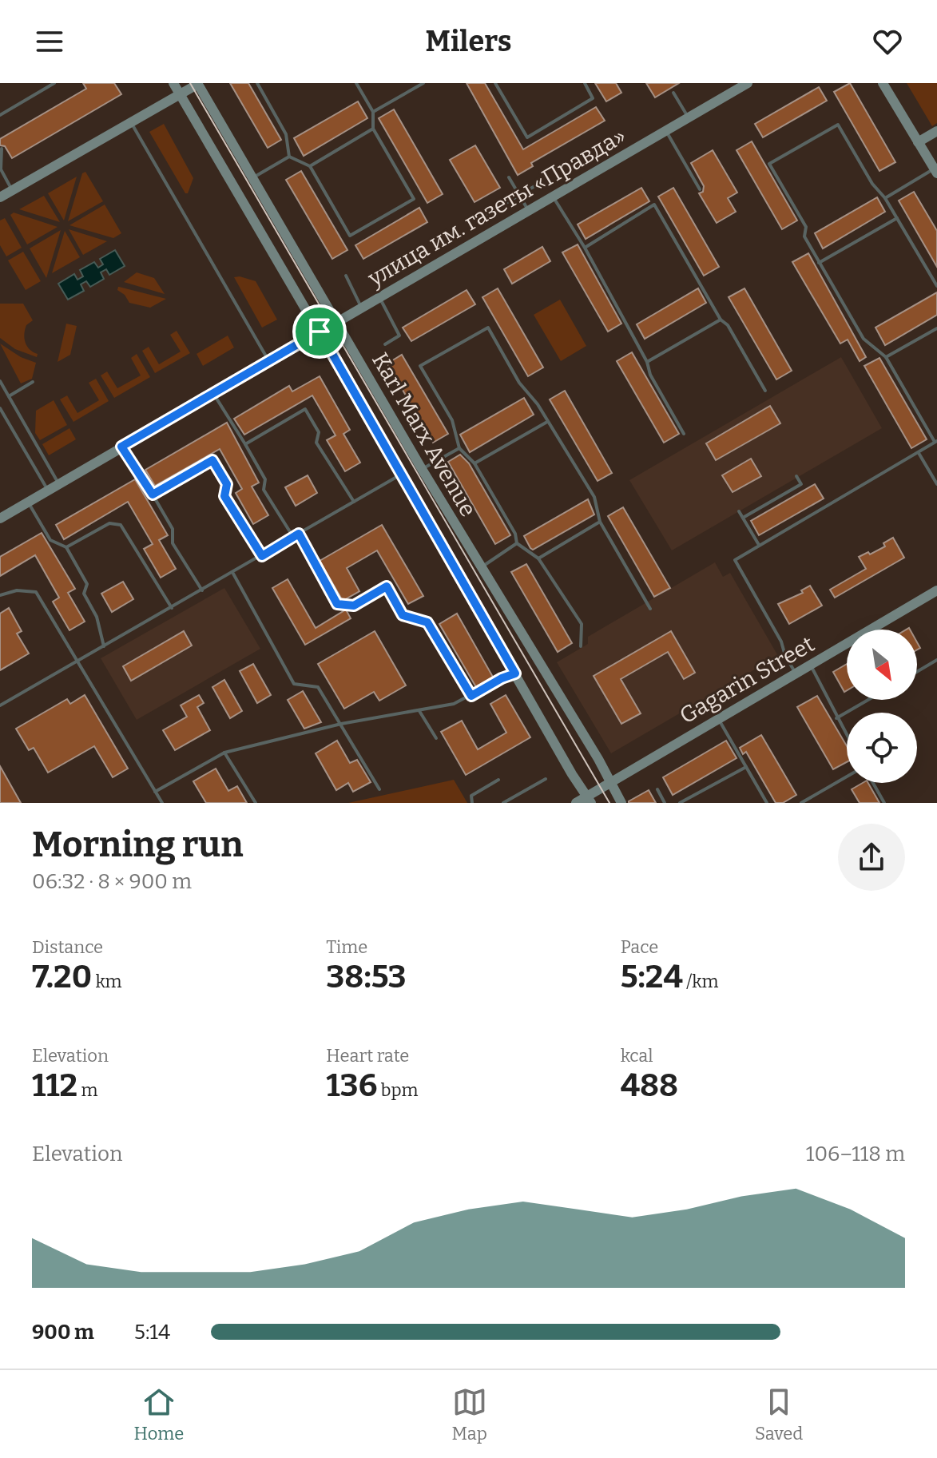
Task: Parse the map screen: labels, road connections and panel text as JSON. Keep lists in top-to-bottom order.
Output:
{
  "streets": {
    "main road": ["улица им. газеты «Правда»", "Karl Marx Avenue", "Gagarin Street"]
  },
  "crossings": [
    ["улица им. газеты «Правда»", "Karl Marx Avenue"],
    ["Karl Marx Avenue", "Gagarin Street"]
  ],
  "north": "bottom right",
  "page": {
    "header": "Milers",
    "heading": ["Morning run", "06:32 · 8 × 900 m"],
    "stats": [
      ["Distance", "7.20 km"],
      ["Time", "38:53"],
      ["Pace", "5:24 /km"],
      ["Elevation", "112 m"],
      ["Heart rate", "136 bpm"],
      ["kcal", "488"]
    ],
    "chart": ["Elevation", "106–118 m"],
    "list": [
      {
        "name": "900 m",
        "note": "5:14"
      }
    ],
    "tabs": ["Home", "Map", "Saved"]
  }
}
